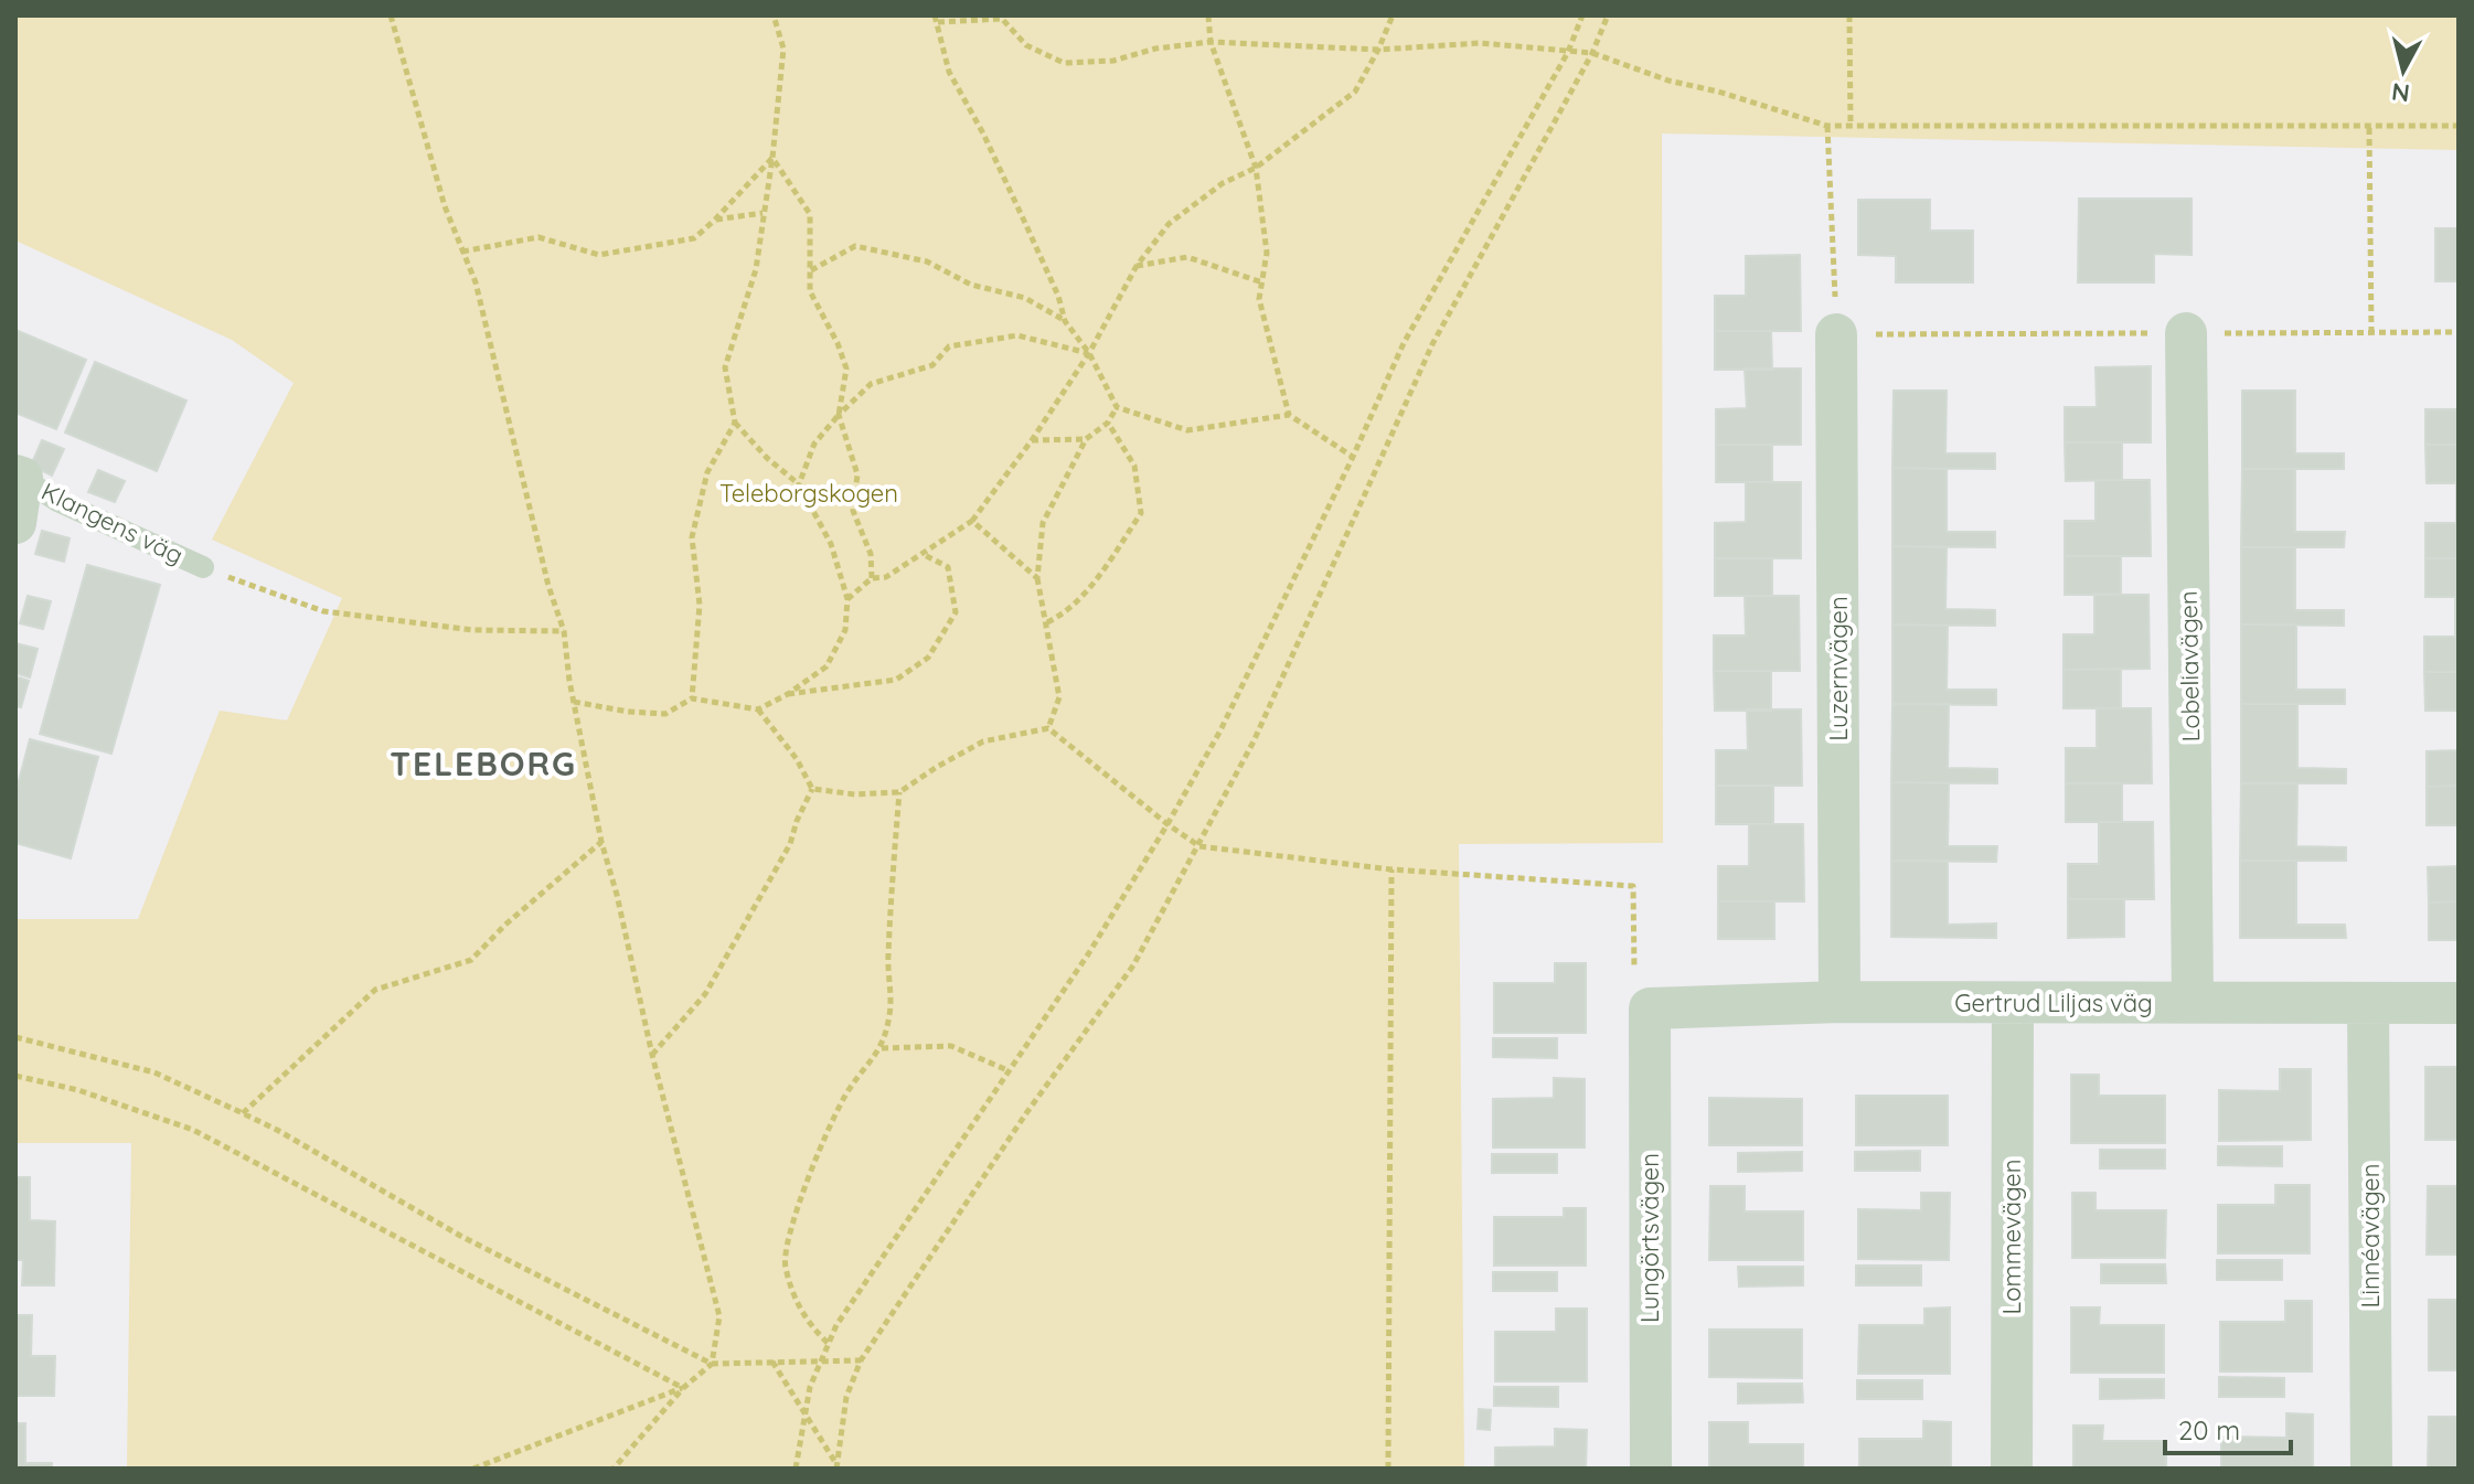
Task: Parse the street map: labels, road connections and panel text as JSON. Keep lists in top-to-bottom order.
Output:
{
  "streets": {
    "street": [
      "Klangens väg",
      "Lobeliavägen",
      "Luzernvägen",
      "Gertrud Liljas väg",
      "Linnéavägen",
      "Lommevägen",
      "Lungörtsvägen"
    ]
  },
  "crossings": [
    ["Lobeliavägen", "Gertrud Liljas väg"],
    ["Luzernvägen", "Gertrud Liljas väg"],
    ["Gertrud Liljas väg", "Linnéavägen"],
    ["Gertrud Liljas väg", "Lommevägen"],
    ["Gertrud Liljas väg", "Lungörtsvägen"]
  ],
  "districts": ["TELEBORG"],
  "parks": ["Teleborgskogen"],
  "scale_bar": "20 m",
  "north": "bottom"
}
